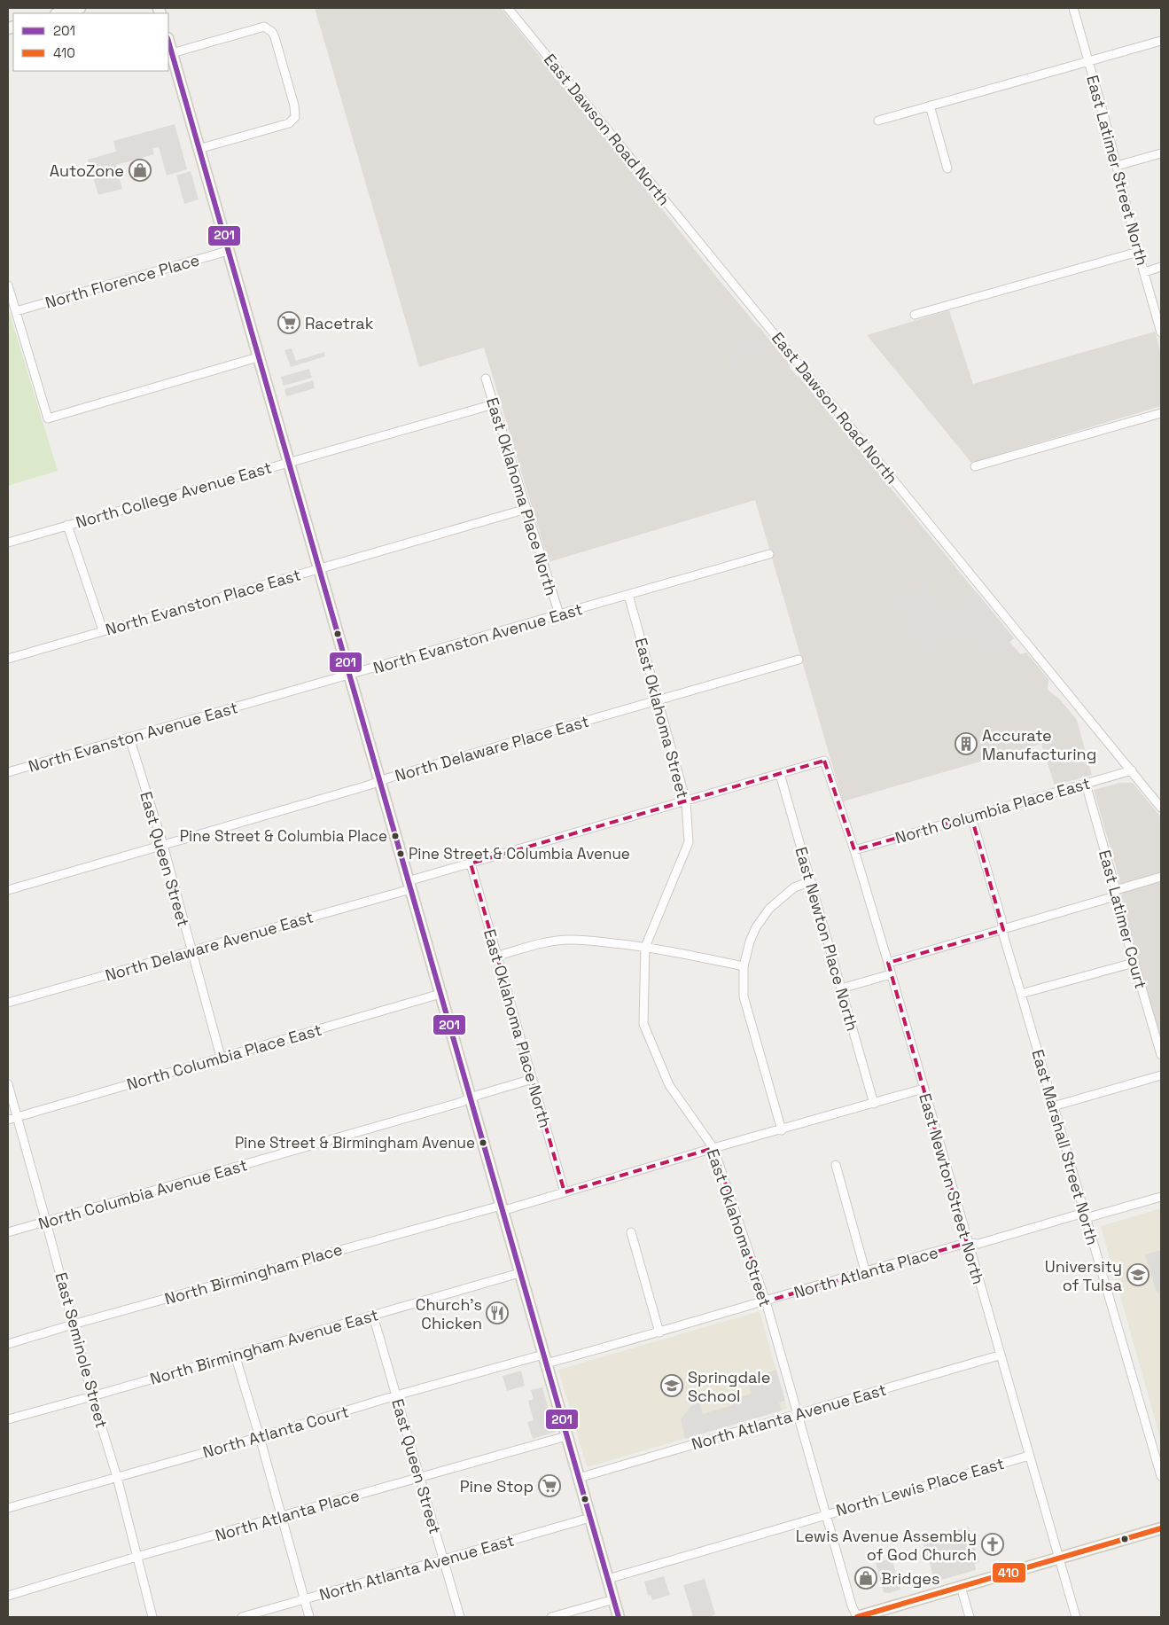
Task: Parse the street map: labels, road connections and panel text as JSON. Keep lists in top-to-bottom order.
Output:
{
  "streets": {
    "street": [
      "East Dawson Road North",
      "East Latimer Street North",
      "North Florence Place",
      "North College Avenue East",
      "East Oklahoma Place North",
      "North Evanston Place East",
      "North Evanston Avenue East",
      "East Oklahoma Street",
      "North Delaware Place East",
      "North Columbia Place East",
      "East Queen Street",
      "East Latimer Court",
      "East Newton Place North",
      "North Delaware Avenue East",
      "East Marshall Street North",
      "East Newton Street North",
      "North Columbia Avenue East",
      "North Atlanta Place",
      "North Birmingham Place",
      "North Birmingham Avenue East",
      "East Seminole Street",
      "North Atlanta Avenue East",
      "North Atlanta Court",
      "North Lewis Place East"
    ]
  },
  "crossings": [
    ["East Dawson Road North", "North Columbia Place East"],
    ["North College Avenue East", "East Oklahoma Place North"],
    ["East Oklahoma Place North", "North Evanston Place East"],
    ["East Oklahoma Place North", "North Evanston Avenue East"],
    ["East Oklahoma Place North", "North Delaware Avenue East"],
    ["East Oklahoma Place North", "North Columbia Avenue East"],
    ["East Oklahoma Place North", "North Birmingham Place"],
    ["North Evanston Avenue East", "East Oklahoma Street"],
    ["North Evanston Avenue East", "East Queen Street"],
    ["East Oklahoma Street", "North Delaware Place East"],
    ["East Oklahoma Street", "North Delaware Avenue East"],
    ["East Oklahoma Street", "North Atlanta Place"],
    ["East Oklahoma Street", "North Birmingham Place"],
    ["East Oklahoma Street", "North Atlanta Avenue East"],
    ["East Oklahoma Street", "North Lewis Place East"],
    ["North Delaware Place East", "East Queen Street"],
    ["North Columbia Place East", "East Queen Street"],
    ["North Columbia Place East", "East Latimer Court"],
    ["North Columbia Place East", "East Marshall Street North"],
    ["North Columbia Place East", "East Newton Street North"],
    ["North Columbia Place East", "East Seminole Street"],
    ["East Queen Street", "North Delaware Avenue East"],
    ["East Queen Street", "North Atlanta Place"],
    ["East Queen Street", "North Birmingham Avenue East"],
    ["East Queen Street", "North Atlanta Avenue East"],
    ["East Queen Street", "North Atlanta Court"],
    ["East Newton Place North", "North Delaware Avenue East"],
    ["East Newton Place North", "North Birmingham Place"],
    ["North Delaware Avenue East", "East Newton Street North"],
    ["East Marshall Street North", "North Atlanta Place"],
    ["East Newton Street North", "North Atlanta Place"],
    ["East Newton Street North", "North Birmingham Place"],
    ["East Newton Street North", "North Atlanta Avenue East"],
    ["East Newton Street North", "North Lewis Place East"],
    ["North Columbia Avenue East", "East Seminole Street"],
    ["North Atlanta Place", "East Seminole Street"],
    ["North Atlanta Place", "North Atlanta Court"],
    ["North Birmingham Place", "East Seminole Street"],
    ["North Birmingham Avenue East", "East Seminole Street"],
    ["East Seminole Street", "North Atlanta Court"]
  ],
  "places": {
    "shop": ["AutoZone", "Bridges"],
    "supermarket": ["Racetrak", "Pine Stop"],
    "building": ["Accurate Manufacturing"],
    "other": ["Pine Street & Columbia Place", "Pine Street & Columbia Avenue", "Pine Street & Birmingham Avenue"],
    "school or university": ["University of Tulsa", "Springdale School"],
    "restaurant": ["Church's Chicken"],
    "church": ["Lewis Avenue Assembly of God Church"]
  },
  "lines": ["transit line 201", "transit line 410"],
  "legend": ["201", "410"]
}
